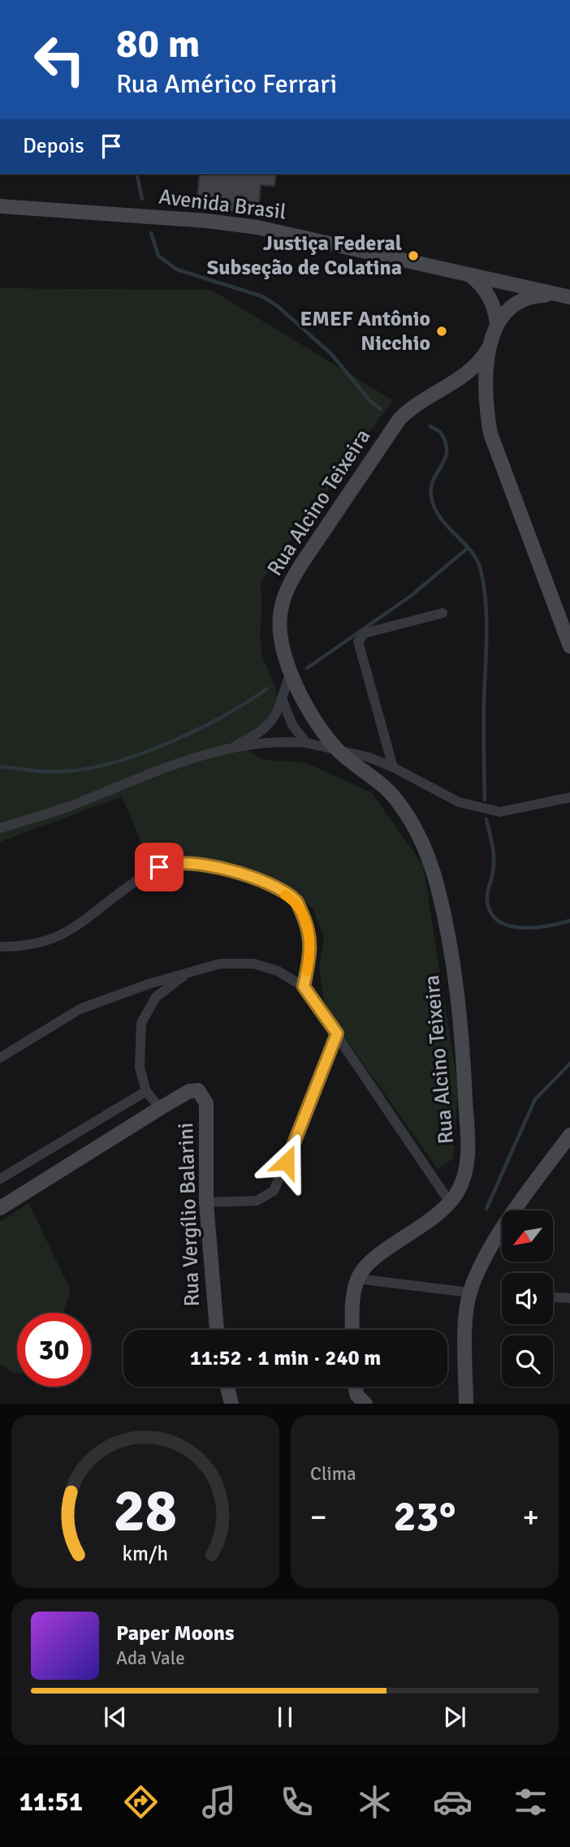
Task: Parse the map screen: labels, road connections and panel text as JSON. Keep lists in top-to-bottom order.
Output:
{
  "streets": {
    "main road": ["Avenida Brasil", "Rua Alcino Teixeira", "Rua Vergílio Balarini"]
  },
  "places": ["Justiça Federal Subseção de Colatina", "EMEF Antônio Nicchio"],
  "north": "bottom left",
  "page": {
    "turn": ["80 m", "Rua Américo Ferrari"],
    "then": "Depois",
    "limit": "30",
    "trip": "11:52 · 1 min · 240 m",
    "tile": "Clima",
    "heat": ["−", "23°", "+"],
    "song": ["Paper Moons", "Ada Vale"],
    "tabs": "11:51",
    "gauge": ["28", "km/h"]
  }
}
